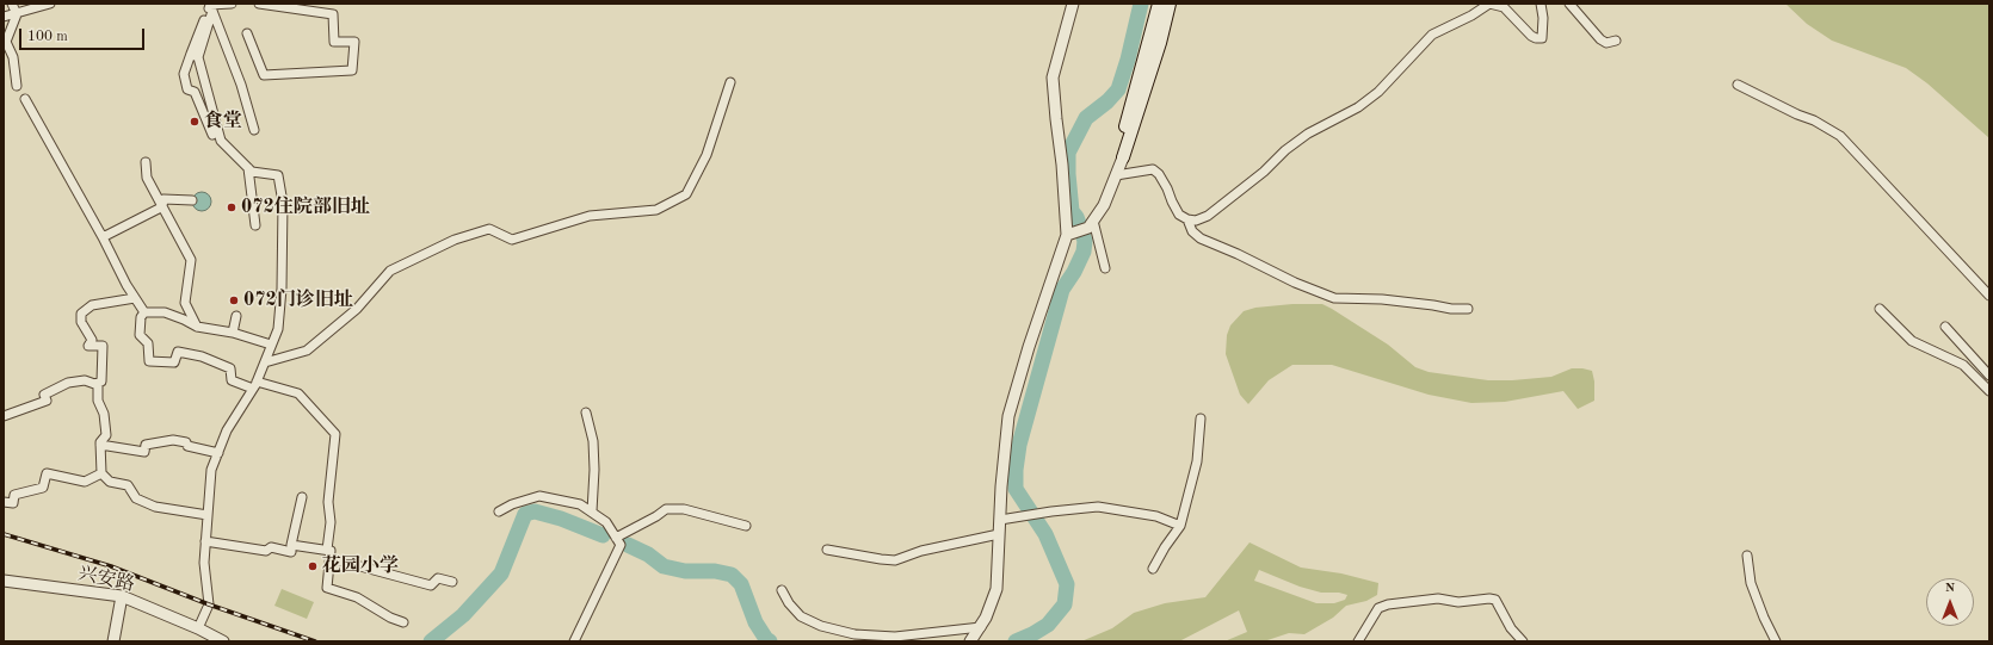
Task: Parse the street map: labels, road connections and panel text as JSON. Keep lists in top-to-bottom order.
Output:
{
  "streets": {
    "street": ["兴安路"]
  },
  "places": [
    "食堂",
    "072住院部旧址",
    "072门诊旧址",
    "花园小学"
  ],
  "scale_bar": "100 m",
  "north": "top"
}
